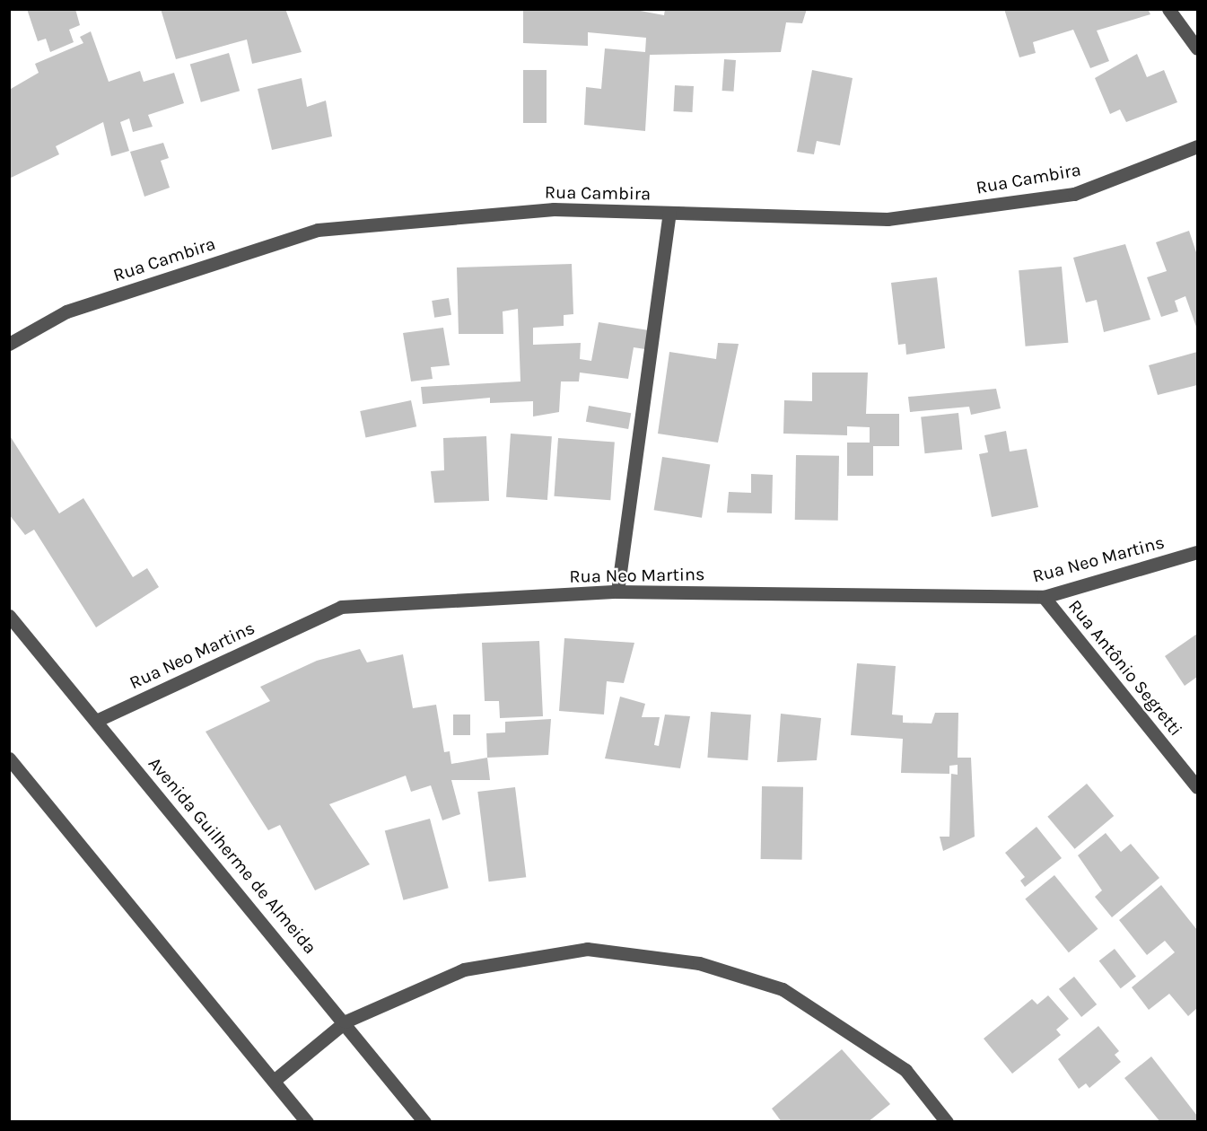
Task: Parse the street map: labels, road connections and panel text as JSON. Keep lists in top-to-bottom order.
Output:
{
  "streets": {
    "street": [
      "Rua Cambira",
      "Rua Neo Martins",
      "Rua Antônio Segretti",
      "Avenida Guilherme de Almeida"
    ]
  },
  "crossings": [
    ["Rua Neo Martins", "Rua Antônio Segretti"],
    ["Rua Neo Martins", "Avenida Guilherme de Almeida"]
  ]
}
